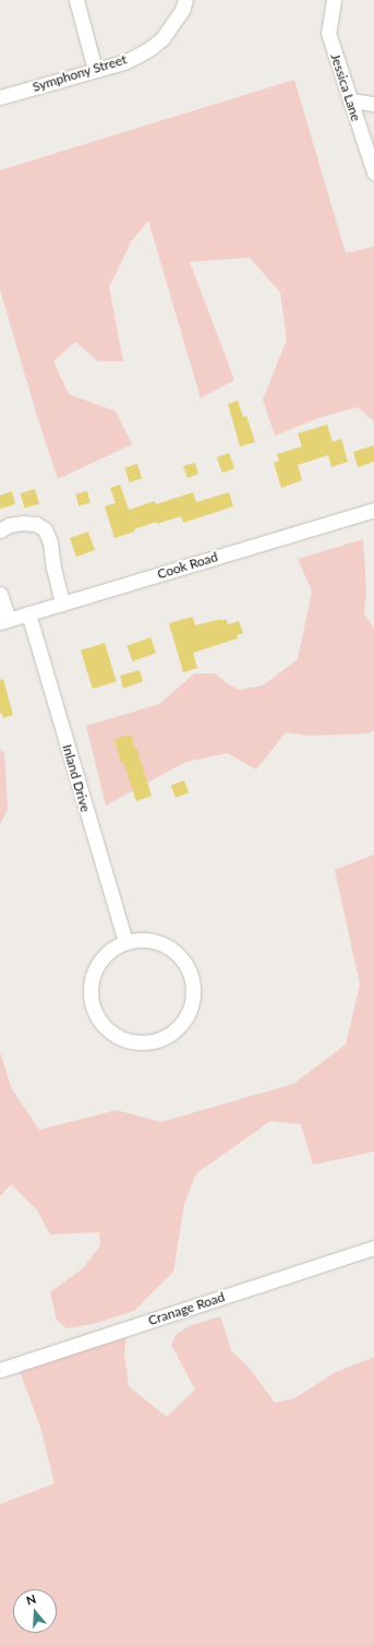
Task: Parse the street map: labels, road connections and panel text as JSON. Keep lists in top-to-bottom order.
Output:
{
  "streets": {
    "street": [
      "Symphony Street",
      "Jessica Lane",
      "Cook Road",
      "Inland Drive",
      "Cranage Road"
    ]
  },
  "crossings": [
    ["Cook Road", "Inland Drive"]
  ],
  "north": "top"
}
